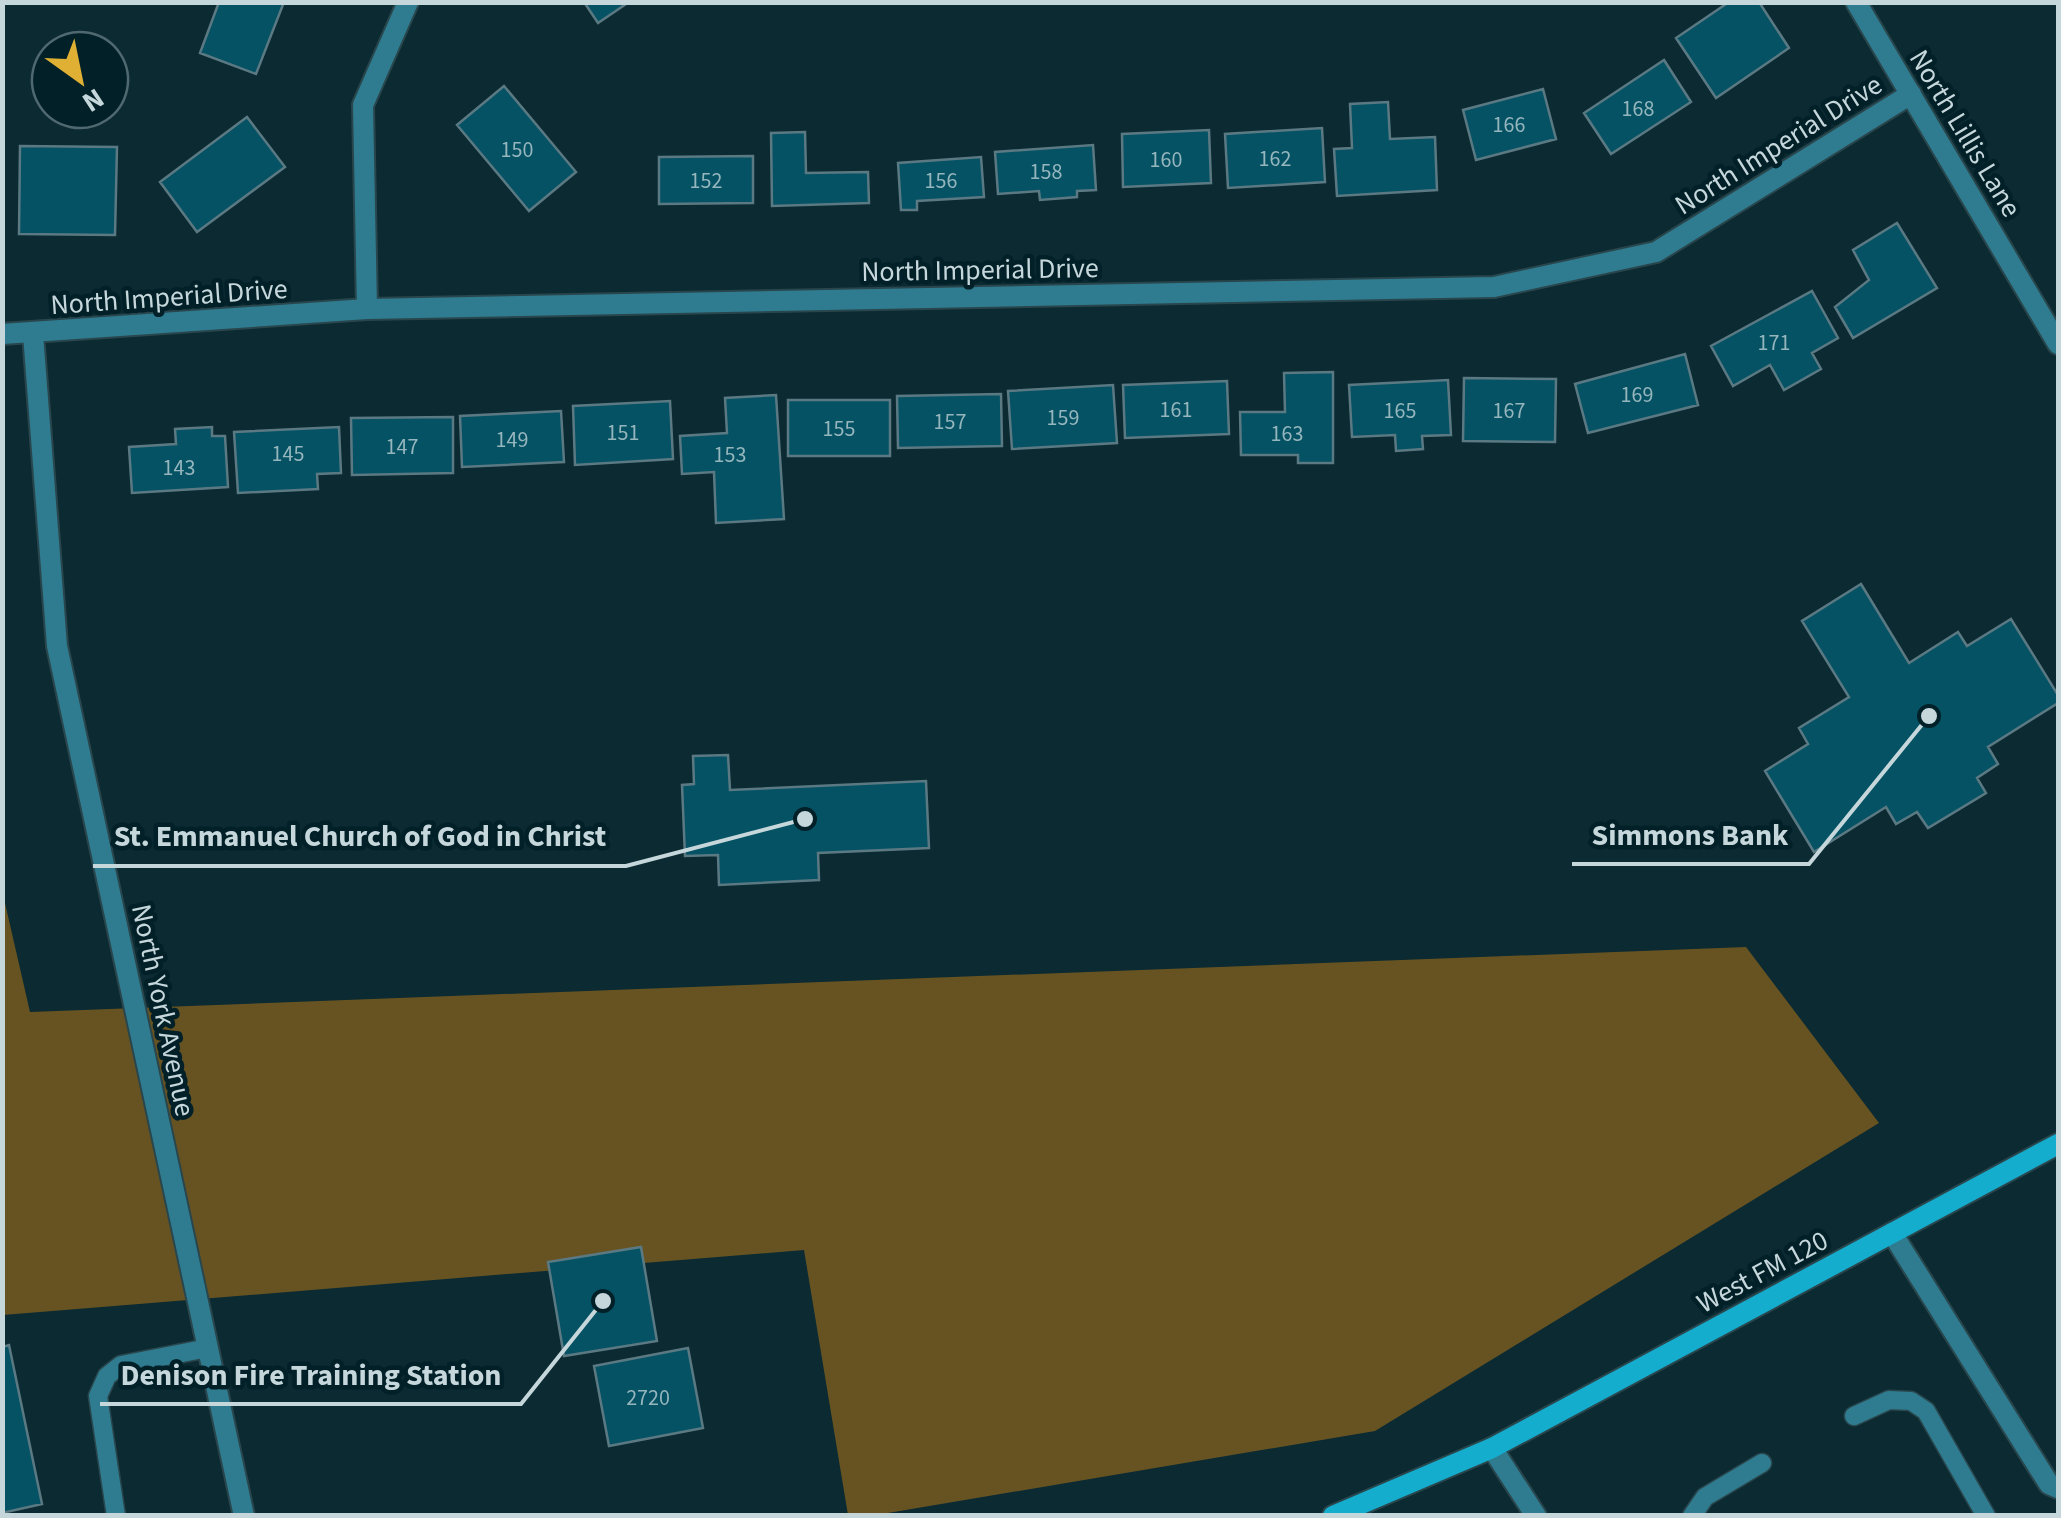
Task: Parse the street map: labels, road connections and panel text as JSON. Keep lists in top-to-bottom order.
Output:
{
  "streets": {
    "main road": ["West FM 120"],
    "street": ["North Lillis Lane", "North Imperial Drive", "North York Avenue"]
  },
  "crossings": [
    ["North Lillis Lane", "North Imperial Drive"],
    ["North Imperial Drive", "North York Avenue"]
  ],
  "places": ["Simmons Bank", "St. Emmanuel Church of God in Christ", "Denison Fire Training Station"],
  "house_numbers": [
    "168",
    "166",
    "150",
    "162",
    "160",
    "158",
    "152",
    "156",
    "171",
    "169",
    "161",
    "165",
    "167",
    "159",
    "157",
    "155",
    "151",
    "163",
    "149",
    "147",
    "145",
    "153",
    "143",
    "2720"
  ],
  "north": "bottom right"
}
